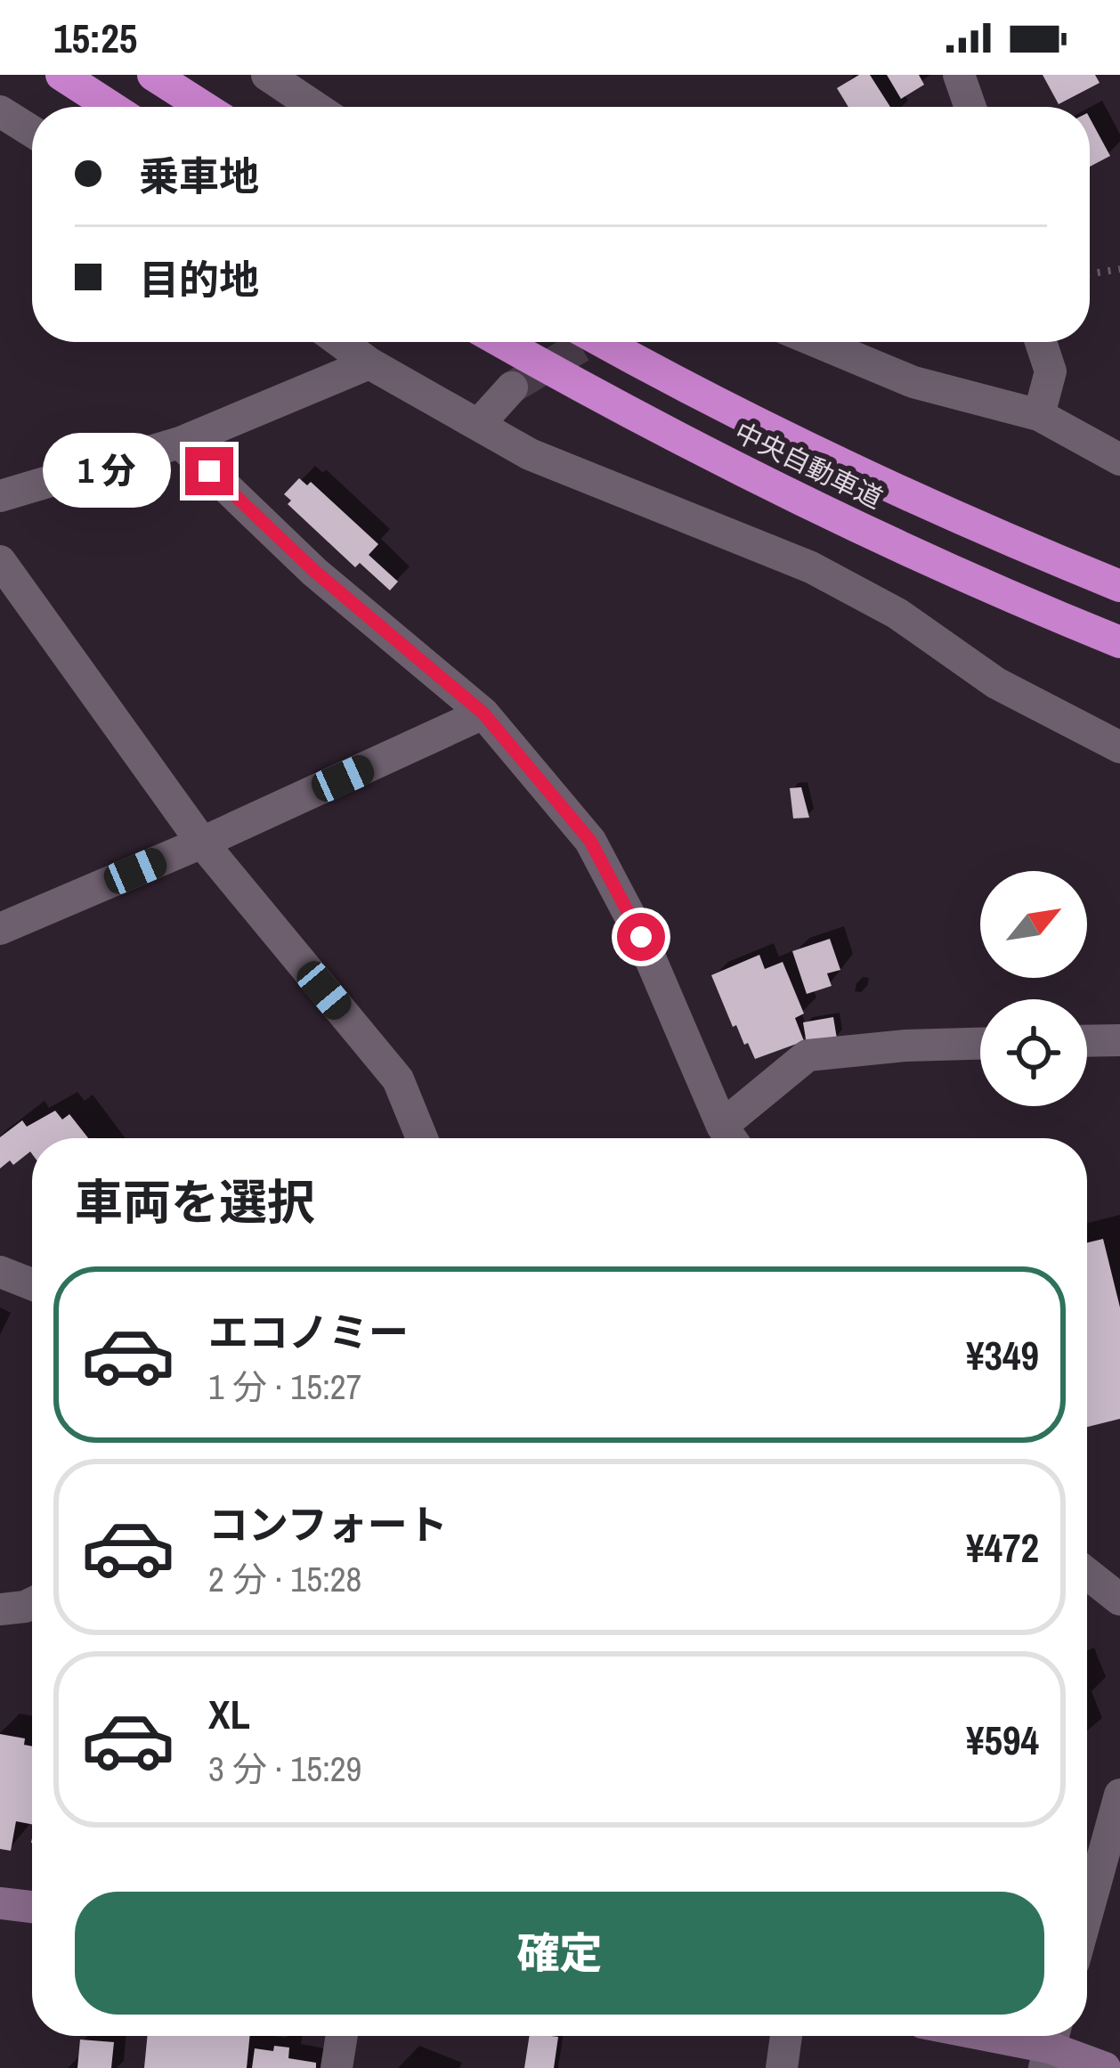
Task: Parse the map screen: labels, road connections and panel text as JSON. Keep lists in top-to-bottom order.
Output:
{
  "streets": {
    "highway": ["中央自動車道"]
  },
  "north": "top right",
  "page": {
    "status": "15:25",
    "banner": ["乗車地", "目的地"],
    "bubble": "1 分",
    "heading": "車両を選択",
    "list": [
      {
        "name": "エコノミー",
        "note": "1 分 · 15:27",
        "value": "¥349"
      },
      {
        "name": "コンフォート",
        "note": "2 分 · 15:28",
        "value": "¥472"
      },
      {
        "name": "XL",
        "note": "3 分 · 15:29",
        "value": "¥594"
      }
    ],
    "buttons": "確定"
  }
}
